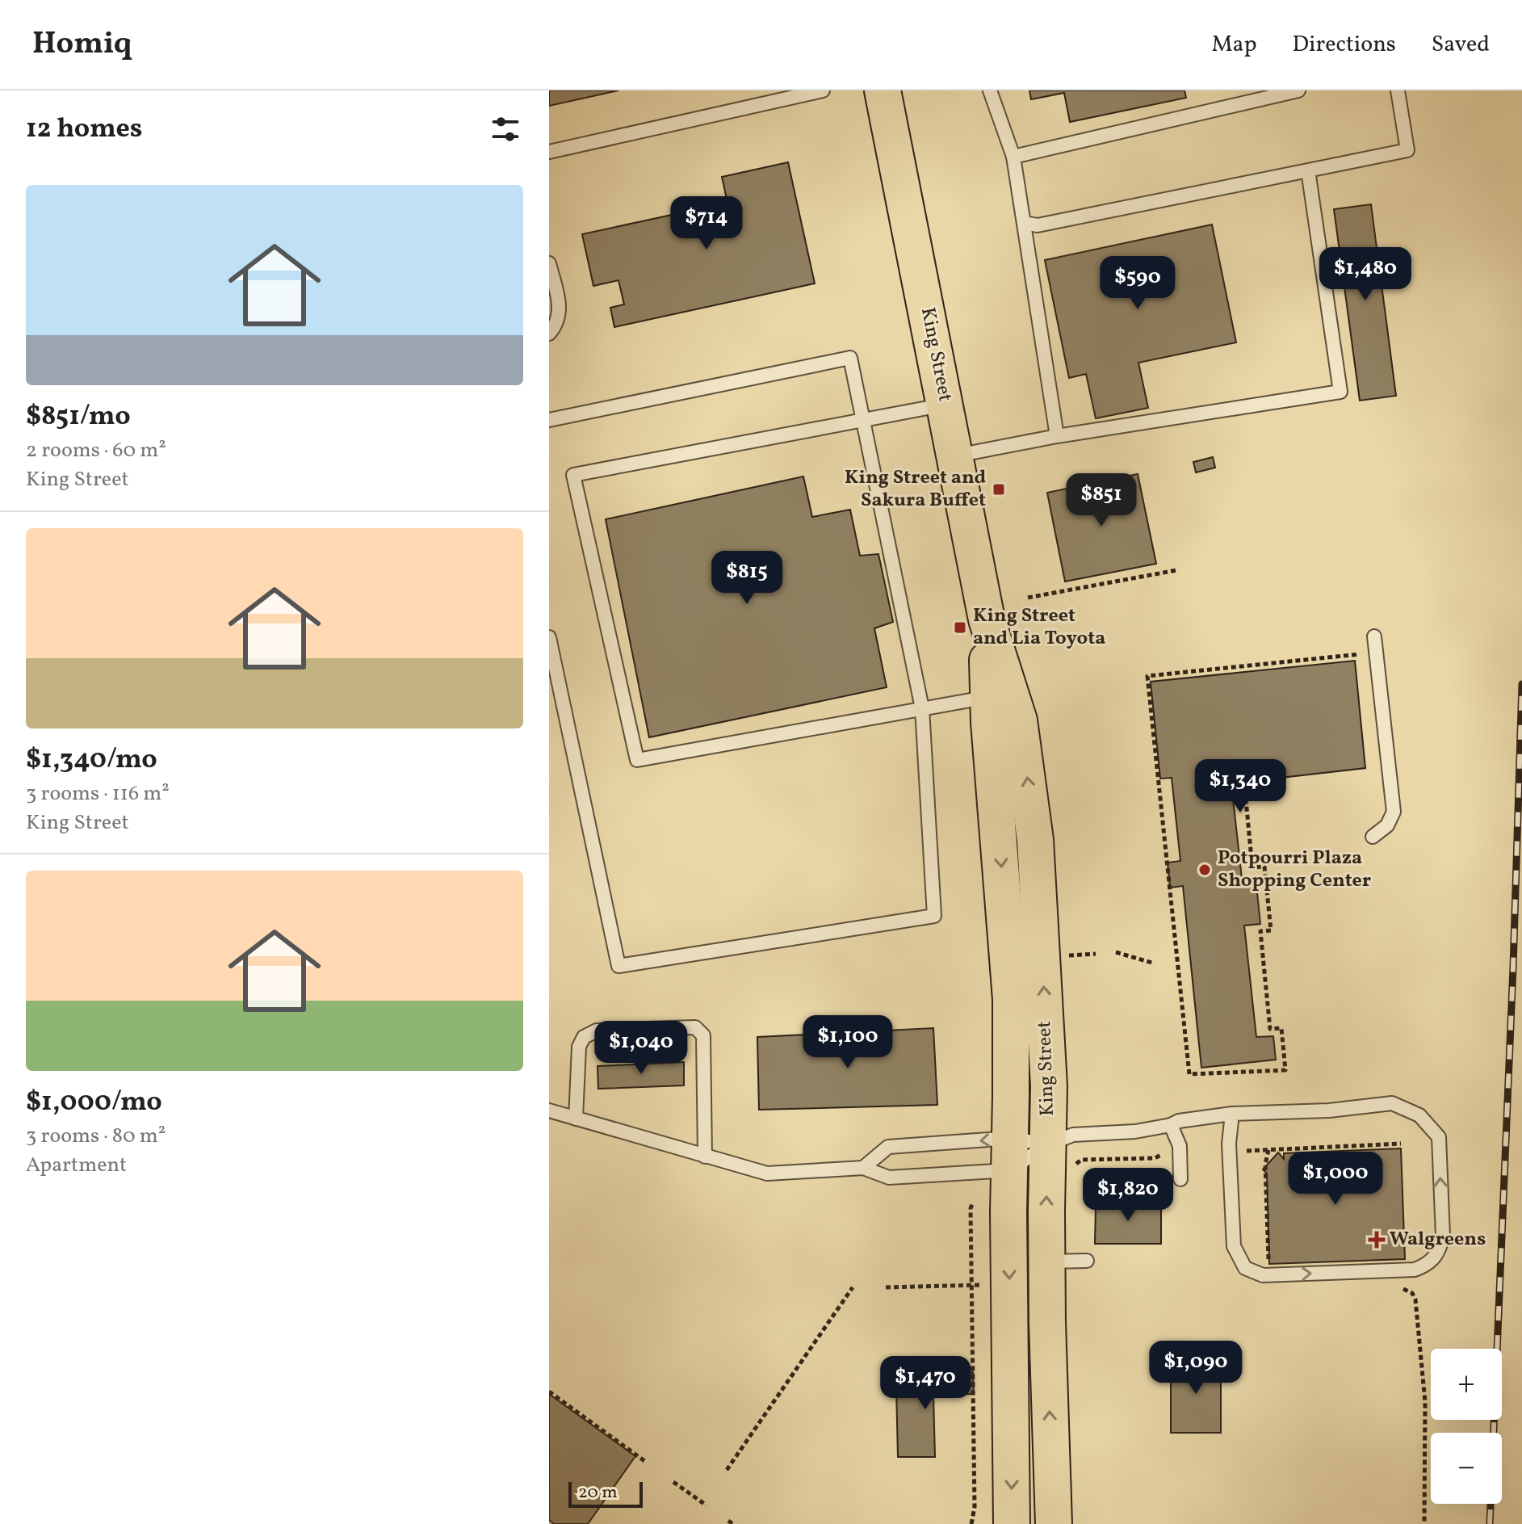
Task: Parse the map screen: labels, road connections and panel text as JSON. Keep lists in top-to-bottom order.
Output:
{
  "streets": {
    "main road": ["King Street"]
  },
  "places": {
    "transit": ["King Street and Sakura Buffet", "King Street and Lia Toyota"],
    "other": ["Potpourri Plaza Shopping Center"],
    "health": ["Walgreens"]
  },
  "scale_bar": "20 m",
  "page": {
    "header": "Homiq",
    "nav": ["Map", "Directions", "Saved"],
    "heading": "12 homes",
    "list": [
      {
        "name": "$851/mo",
        "note": "2 rooms · 60 m² · King Street"
      },
      {
        "name": "$1,340/mo",
        "note": "3 rooms · 116 m² · King Street"
      },
      {
        "name": "$1,000/mo",
        "note": "3 rooms · 80 m² · Apartment"
      }
    ],
    "price": [
      "$714",
      "$1,480",
      "$590",
      "$851",
      "$815",
      "$1,340",
      "$1,100",
      "$1,040",
      "$1,000",
      "$1,820",
      "$1,090",
      "$1,470"
    ],
    "map_buttons": ["+", "−"],
    "scale": "20 m"
  }
}
